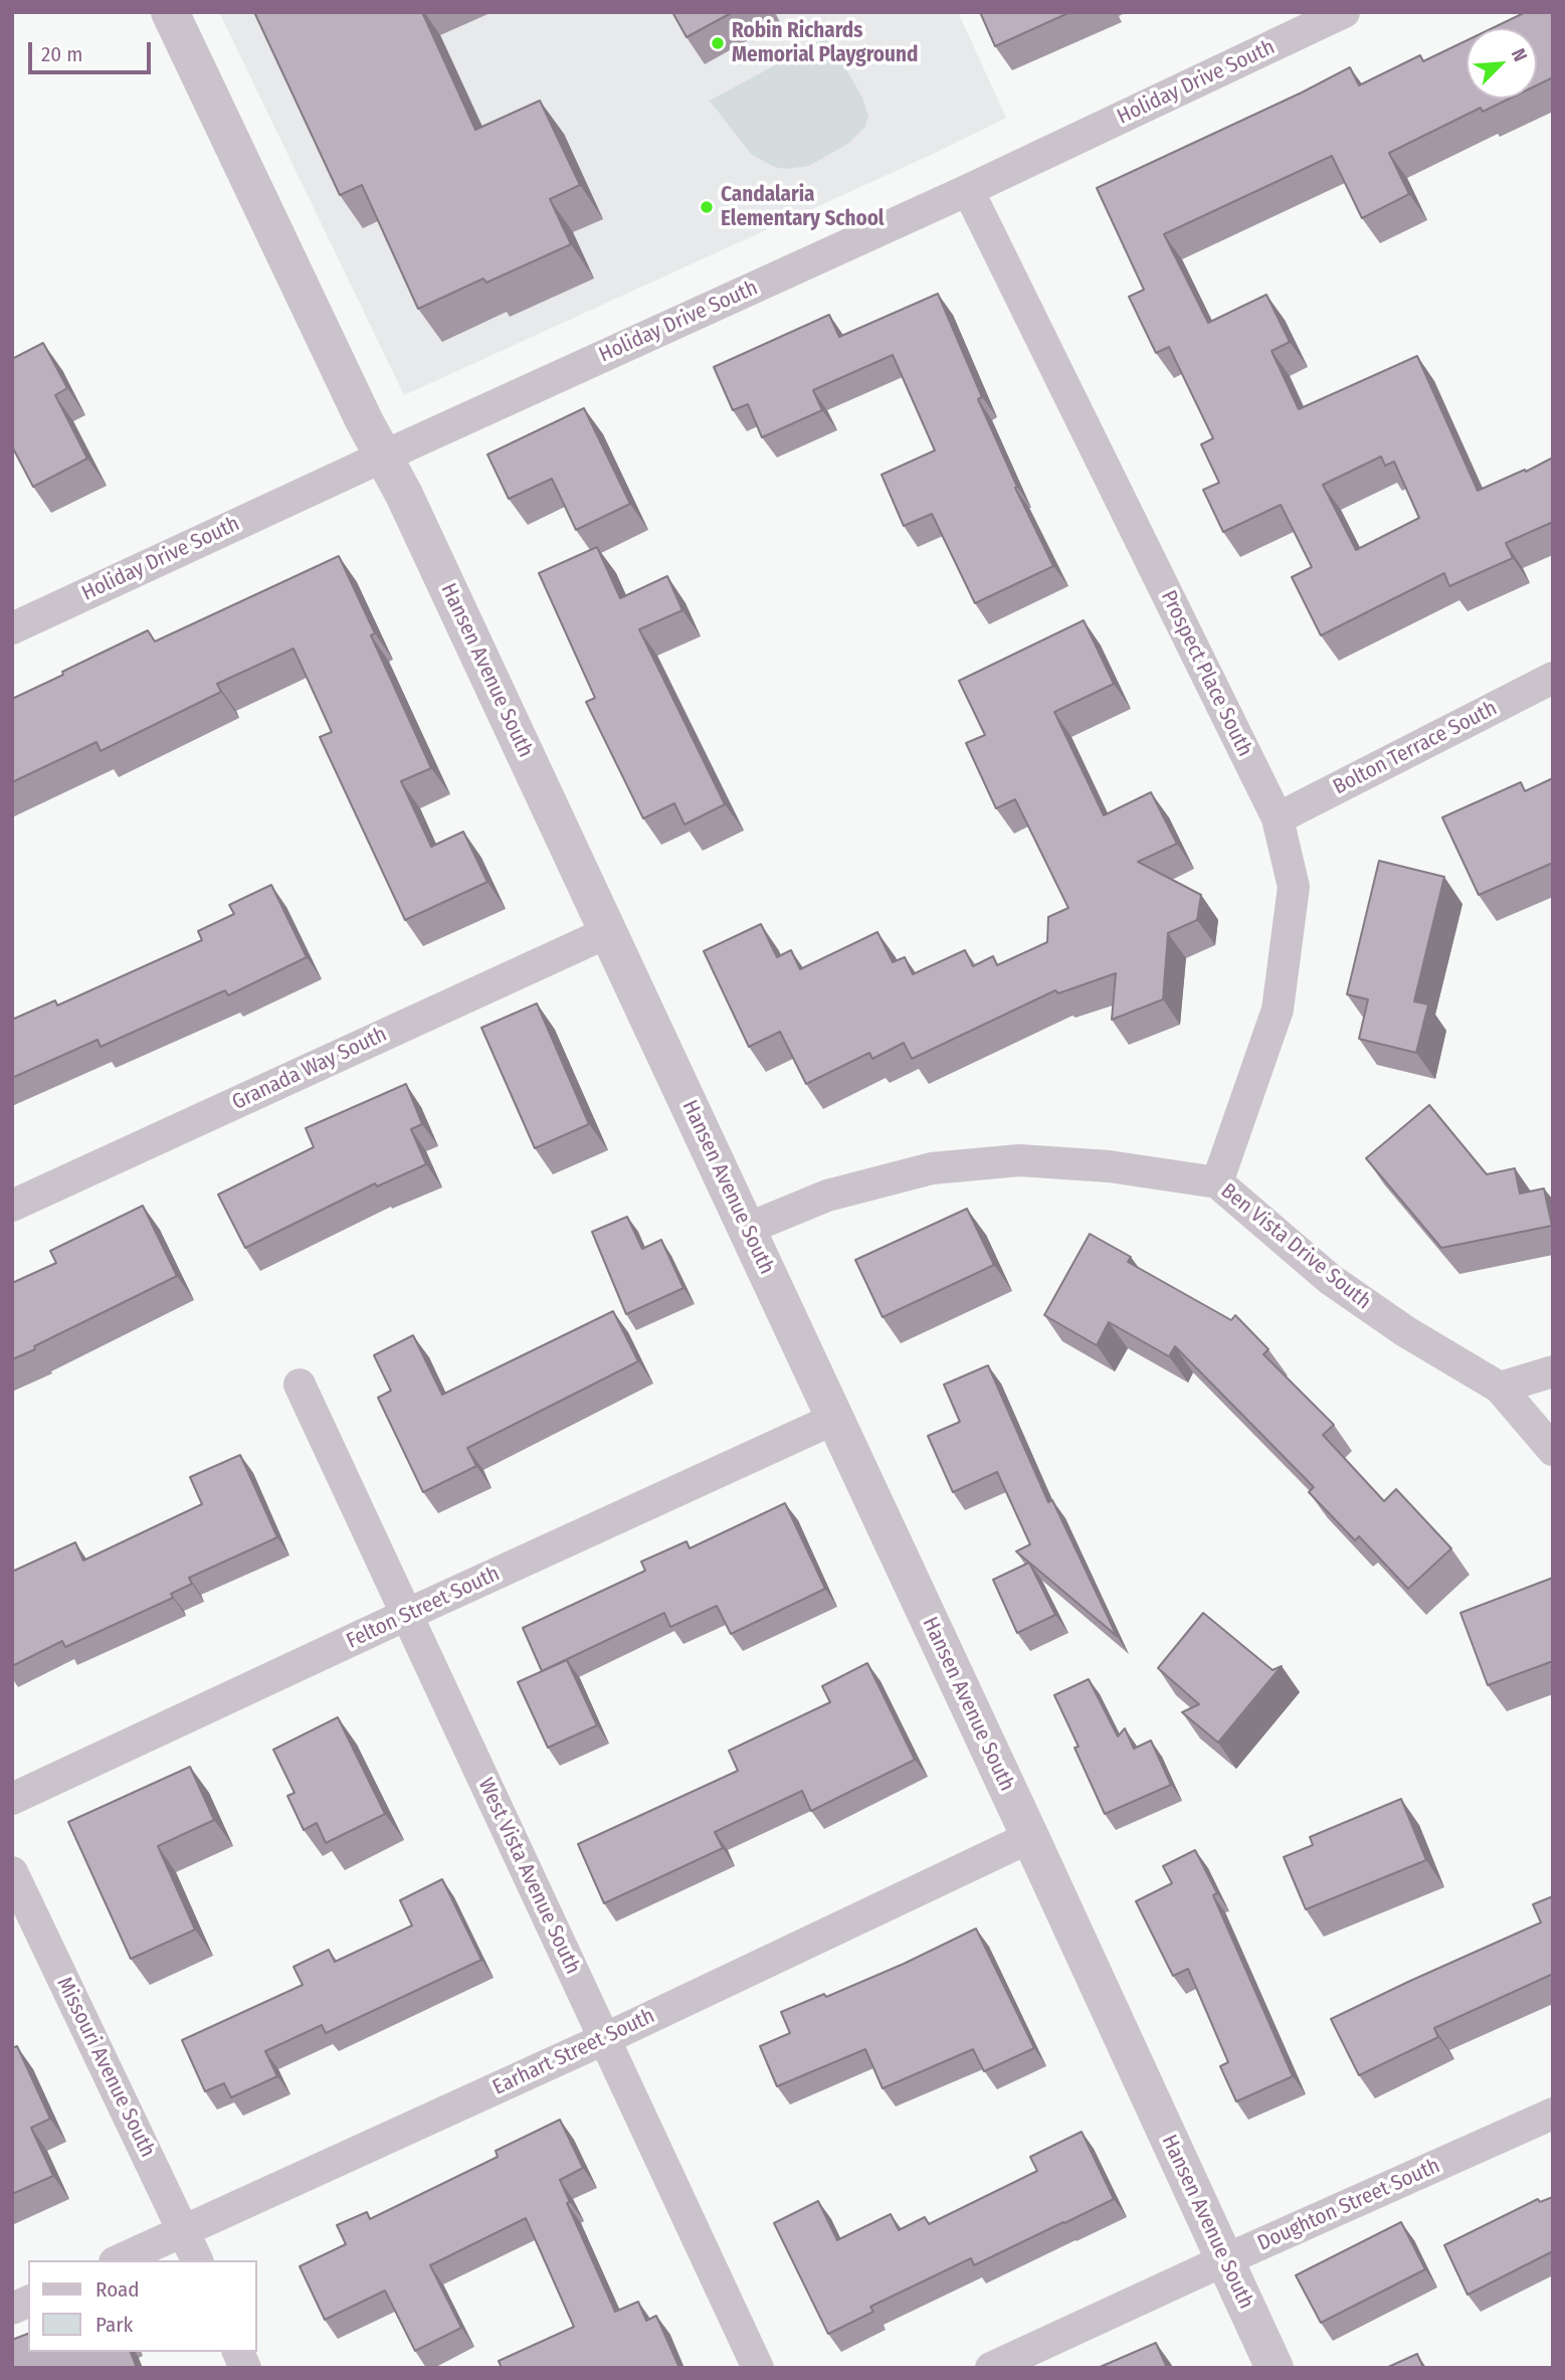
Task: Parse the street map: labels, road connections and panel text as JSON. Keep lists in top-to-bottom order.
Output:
{
  "streets": {
    "street": [
      "Holiday Drive South",
      "Hansen Avenue South",
      "Prospect Place South",
      "Bolton Terrace South",
      "Granada Way South",
      "Ben Vista Drive South",
      "Felton Street South",
      "West Vista Avenue South",
      "Earhart Street South",
      "Missouri Avenue South",
      "Doughton Street South"
    ]
  },
  "crossings": [
    ["Holiday Drive South", "Hansen Avenue South"],
    ["Holiday Drive South", "Prospect Place South"],
    ["Hansen Avenue South", "Granada Way South"],
    ["Hansen Avenue South", "Ben Vista Drive South"],
    ["Hansen Avenue South", "Felton Street South"],
    ["Hansen Avenue South", "Earhart Street South"],
    ["Hansen Avenue South", "Doughton Street South"],
    ["Prospect Place South", "Bolton Terrace South"],
    ["Prospect Place South", "Ben Vista Drive South"],
    ["Felton Street South", "West Vista Avenue South"],
    ["West Vista Avenue South", "Earhart Street South"],
    ["Earhart Street South", "Missouri Avenue South"]
  ],
  "places": ["Robin Richards Memorial Playground", "Candalaria Elementary School"],
  "legend": ["Road", "Park"],
  "scale_bar": "20 m",
  "north": "top right"
}
